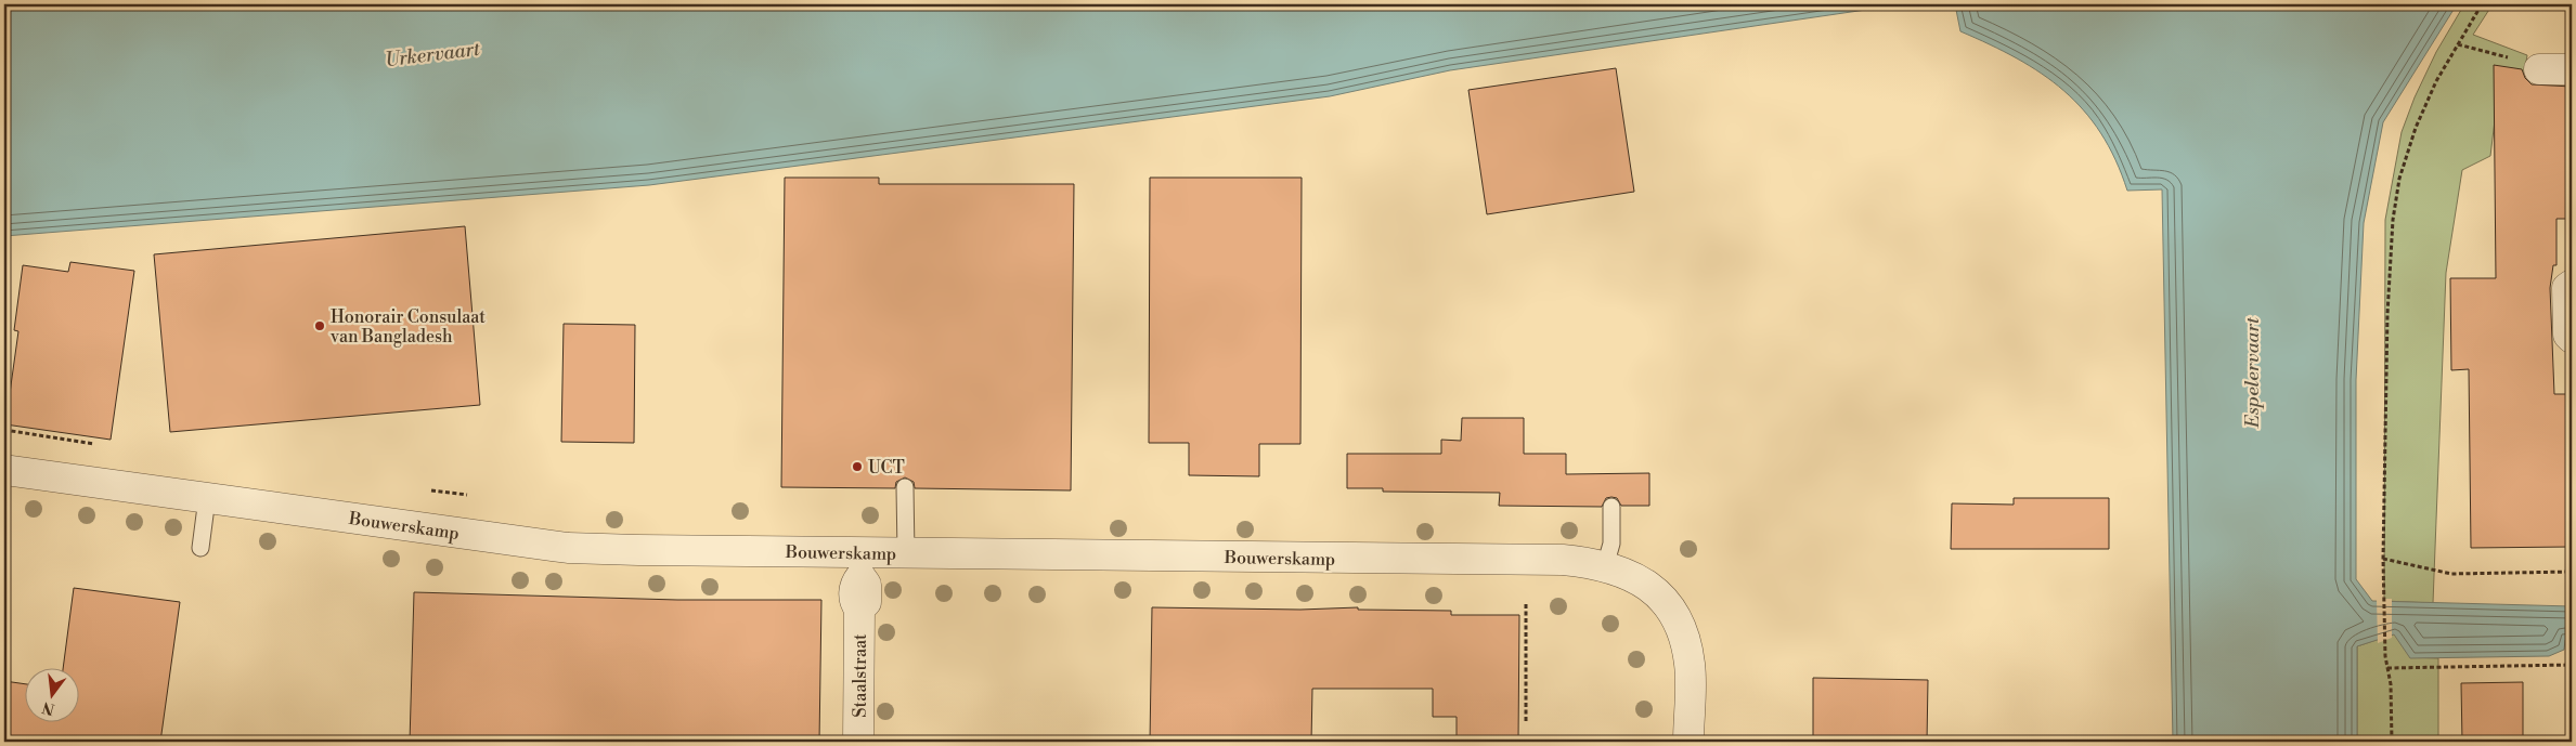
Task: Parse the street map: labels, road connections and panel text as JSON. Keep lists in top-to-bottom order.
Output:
{
  "streets": {
    "street": ["Bouwerskamp", "Staalstraat"]
  },
  "crossings": [
    ["Bouwerskamp", "Staalstraat"]
  ],
  "water": ["Urkervaart", "Espelervaart"],
  "places": ["Honorair Consulaat van Bangladesh", "UCT"],
  "north": "bottom"
}
